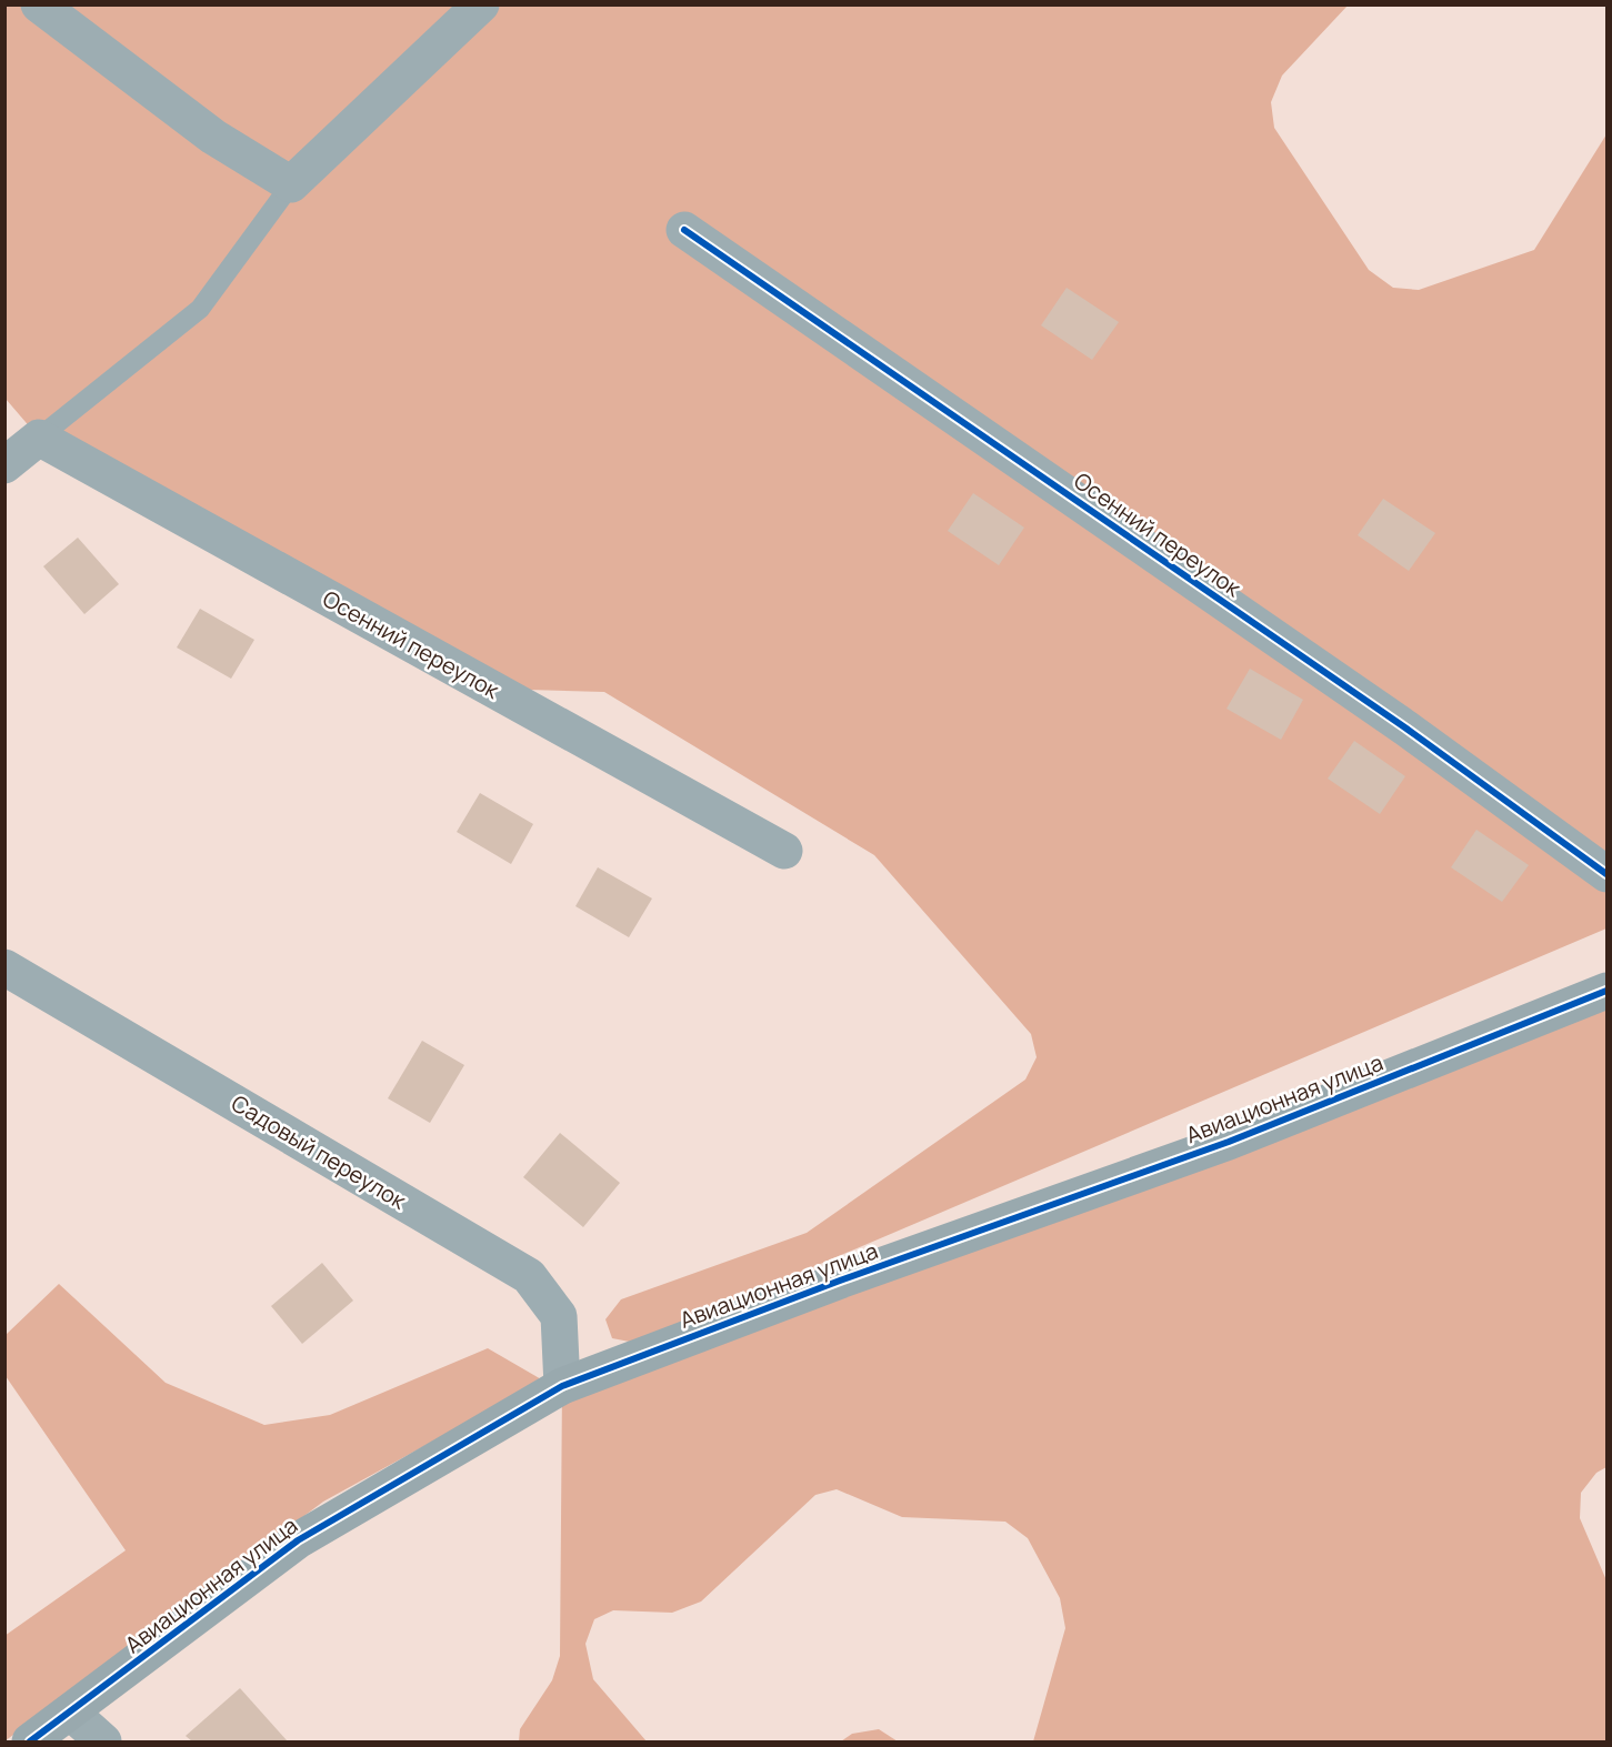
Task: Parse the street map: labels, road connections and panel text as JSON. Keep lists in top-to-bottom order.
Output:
{
  "streets": {
    "street": ["Осенний переулок", "Авиационная улица", "Садовый переулок"]
  },
  "crossings": [
    ["Авиационная улица", "Садовый переулок"]
  ]
}
